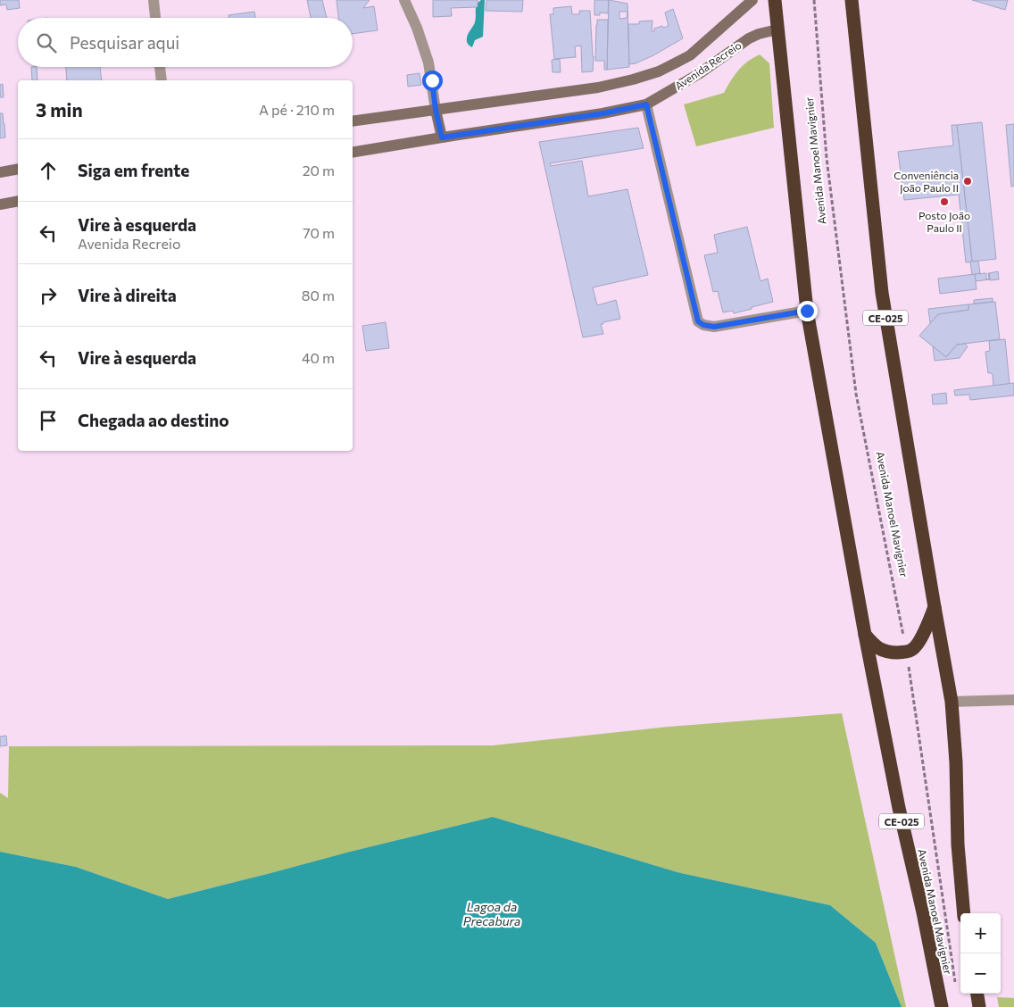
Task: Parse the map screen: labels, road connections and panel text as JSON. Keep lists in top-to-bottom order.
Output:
{
  "streets": {
    "highway": ["Avenida Manoel Mavignier", "CE-025"],
    "main road": ["Avenida Recreio"]
  },
  "crossings": [
    ["Avenida Recreio", "Avenida Manoel Mavignier"],
    ["Avenida Recreio", "CE-025"],
    ["Avenida Manoel Mavignier", "CE-025"]
  ],
  "water": ["Lagoa da Precabura"],
  "places": ["Conveniência João Paulo II", "Posto João Paulo II"],
  "page": {
    "search": "Pesquisar aqui",
    "heading": ["3 min", "A pé · 210 m"],
    "list": [
      ["Siga em frente", "20 m"],
      ["Vire à esquerda", "Avenida Recreio", "70 m"],
      ["Vire à direita", "80 m"],
      ["Vire à esquerda", "40 m"],
      "Chegada ao destino"
    ],
    "map_buttons": ["+", "−"]
  }
}
